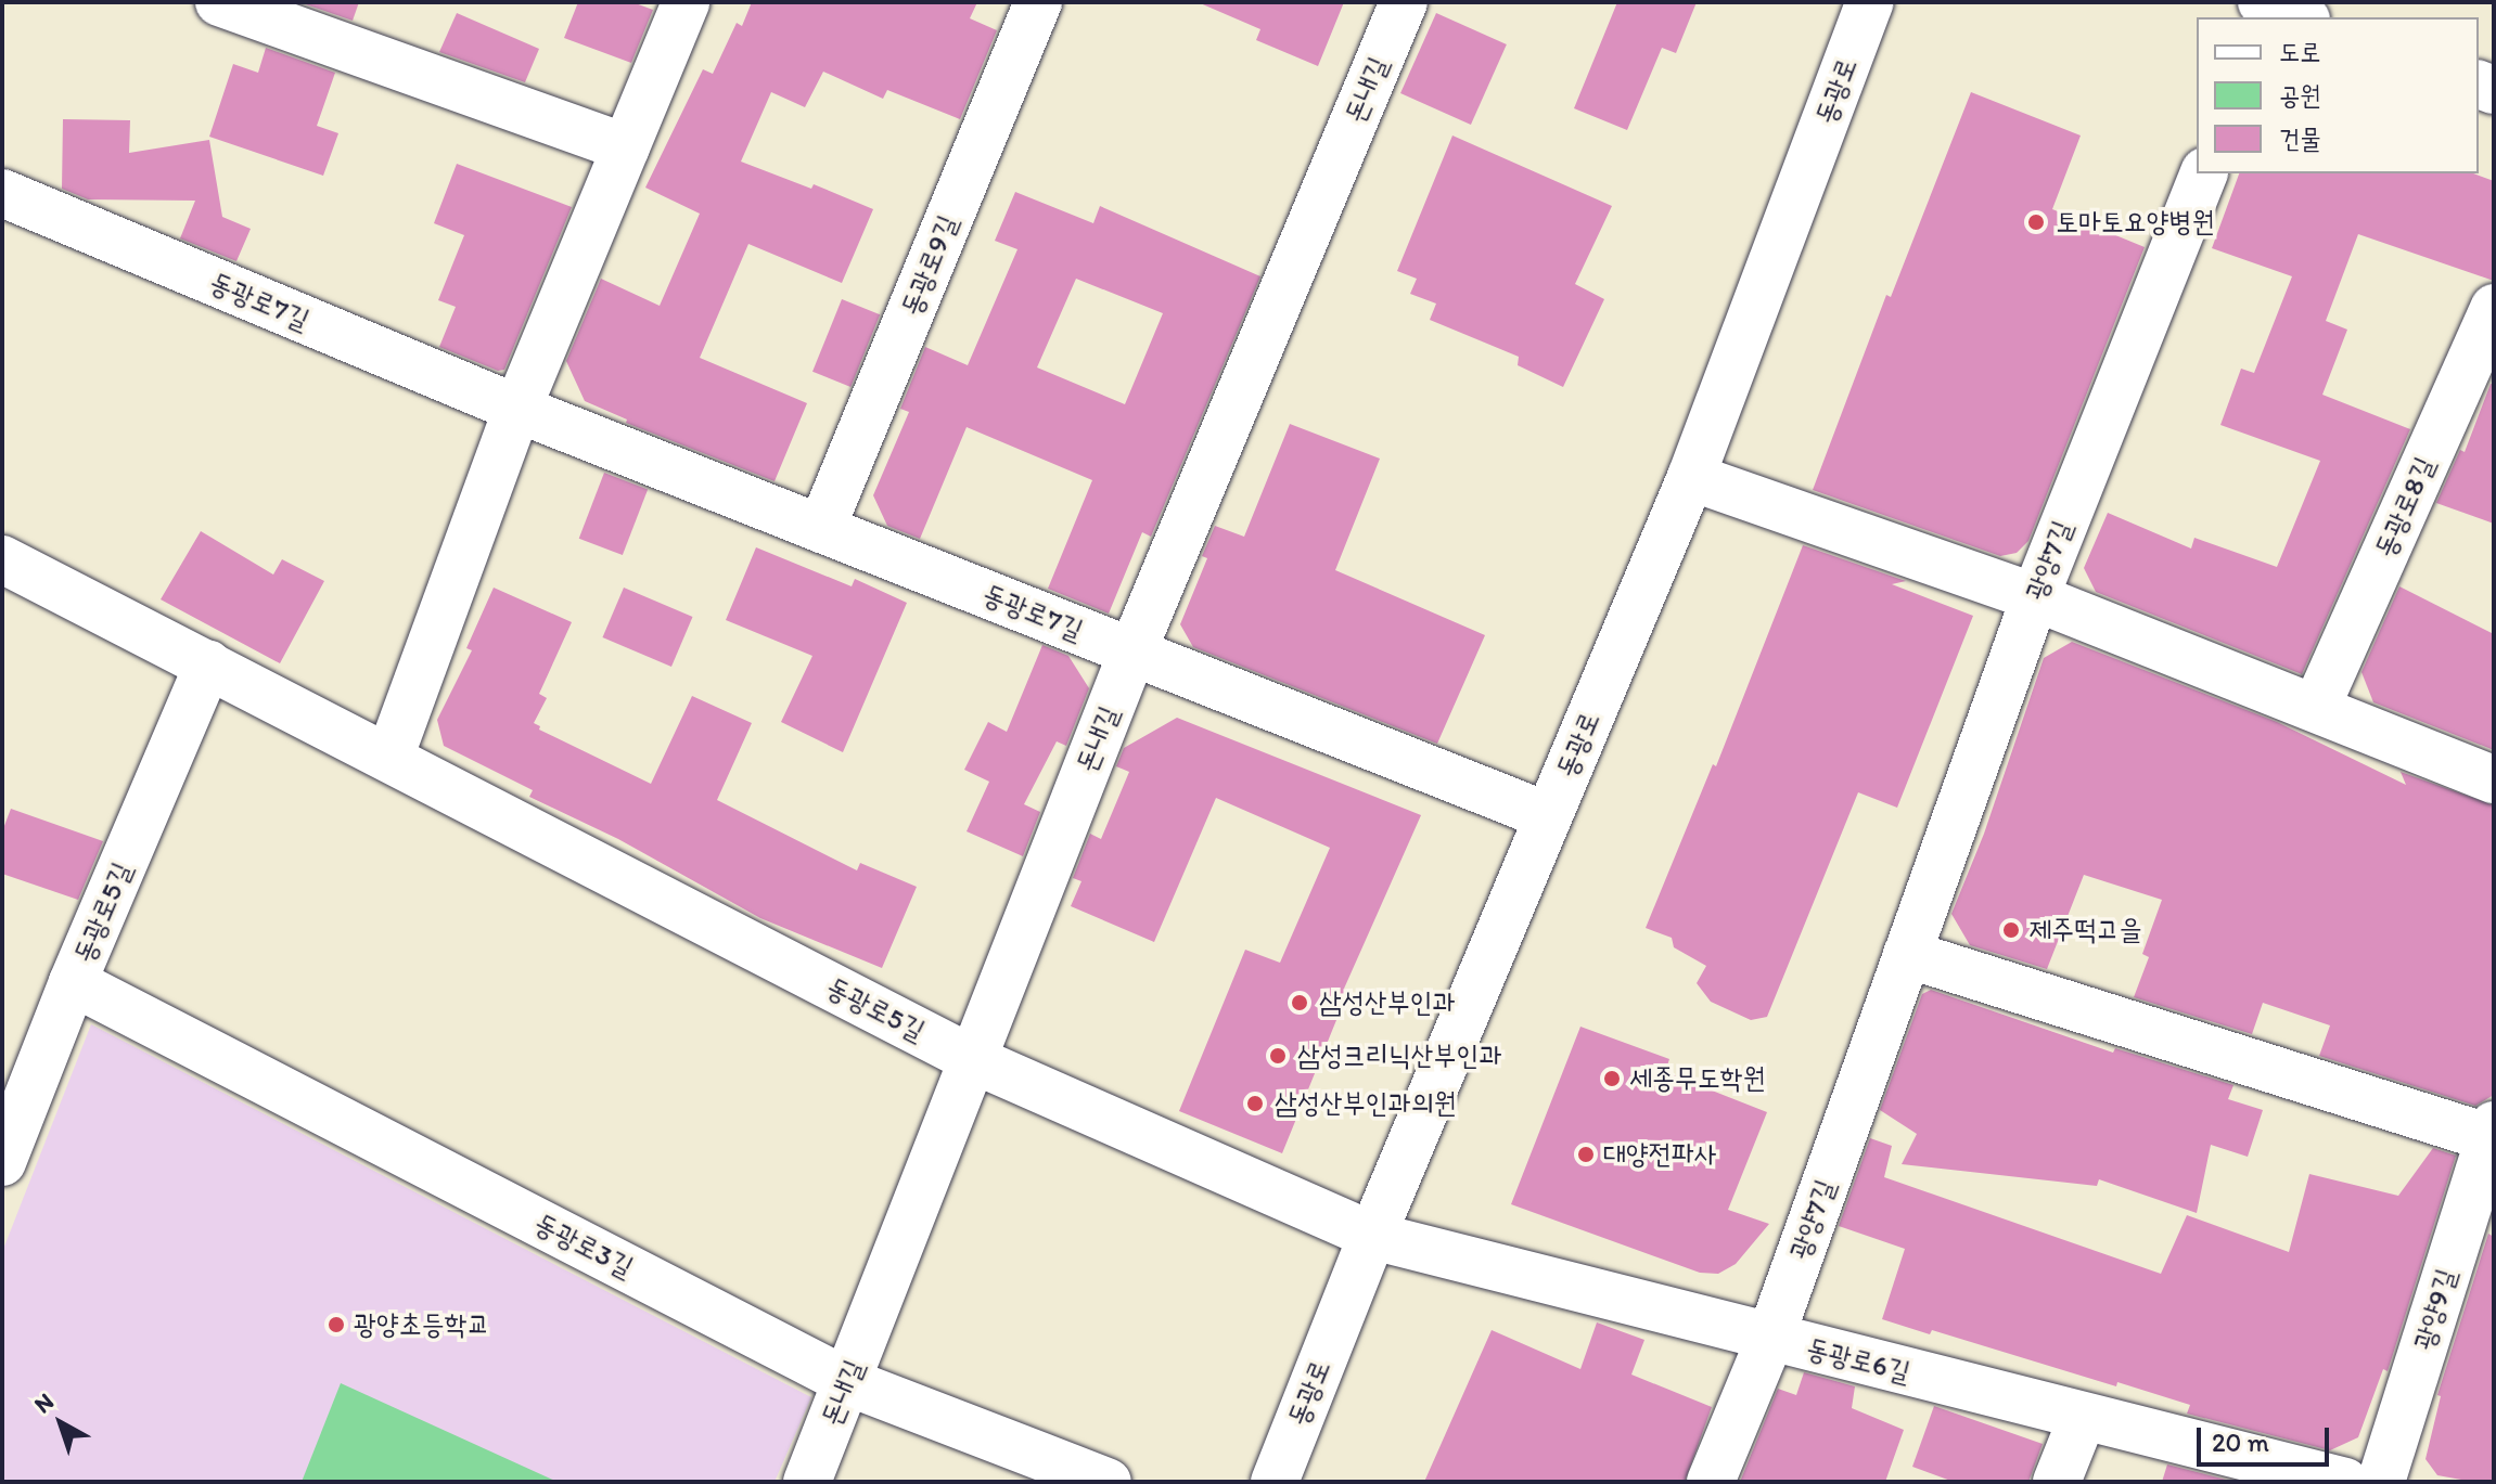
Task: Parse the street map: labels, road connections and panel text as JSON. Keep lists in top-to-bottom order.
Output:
{
  "streets": {
    "street": [
      "돈내길",
      "동광로",
      "동광로9길",
      "동광로7길",
      "동광로8길",
      "광양7길",
      "동광로5길",
      "동광로3길",
      "광양9길",
      "동광로6길"
    ]
  },
  "crossings": [
    ["돈내길", "동광로7길"],
    ["돈내길", "동광로5길"],
    ["돈내길", "동광로3길"],
    ["동광로", "동광로7길"],
    ["동광로", "동광로5길"],
    ["동광로", "동광로6길"],
    ["동광로9길", "동광로7길"],
    ["광양7길", "동광로6길"],
    ["동광로5길", "동광로3길"],
    ["동광로5길", "동광로6길"]
  ],
  "places": [
    "토마토요양병원",
    "제주떡고을",
    "삼성산부인과",
    "삼성크리닉산부인과",
    "세종무도학원",
    "삼성산부인과의원",
    "대양전파사",
    "광양초등학교"
  ],
  "legend": ["도로", "공원", "건물"],
  "scale_bar": "20 m",
  "north": "top left"
}
